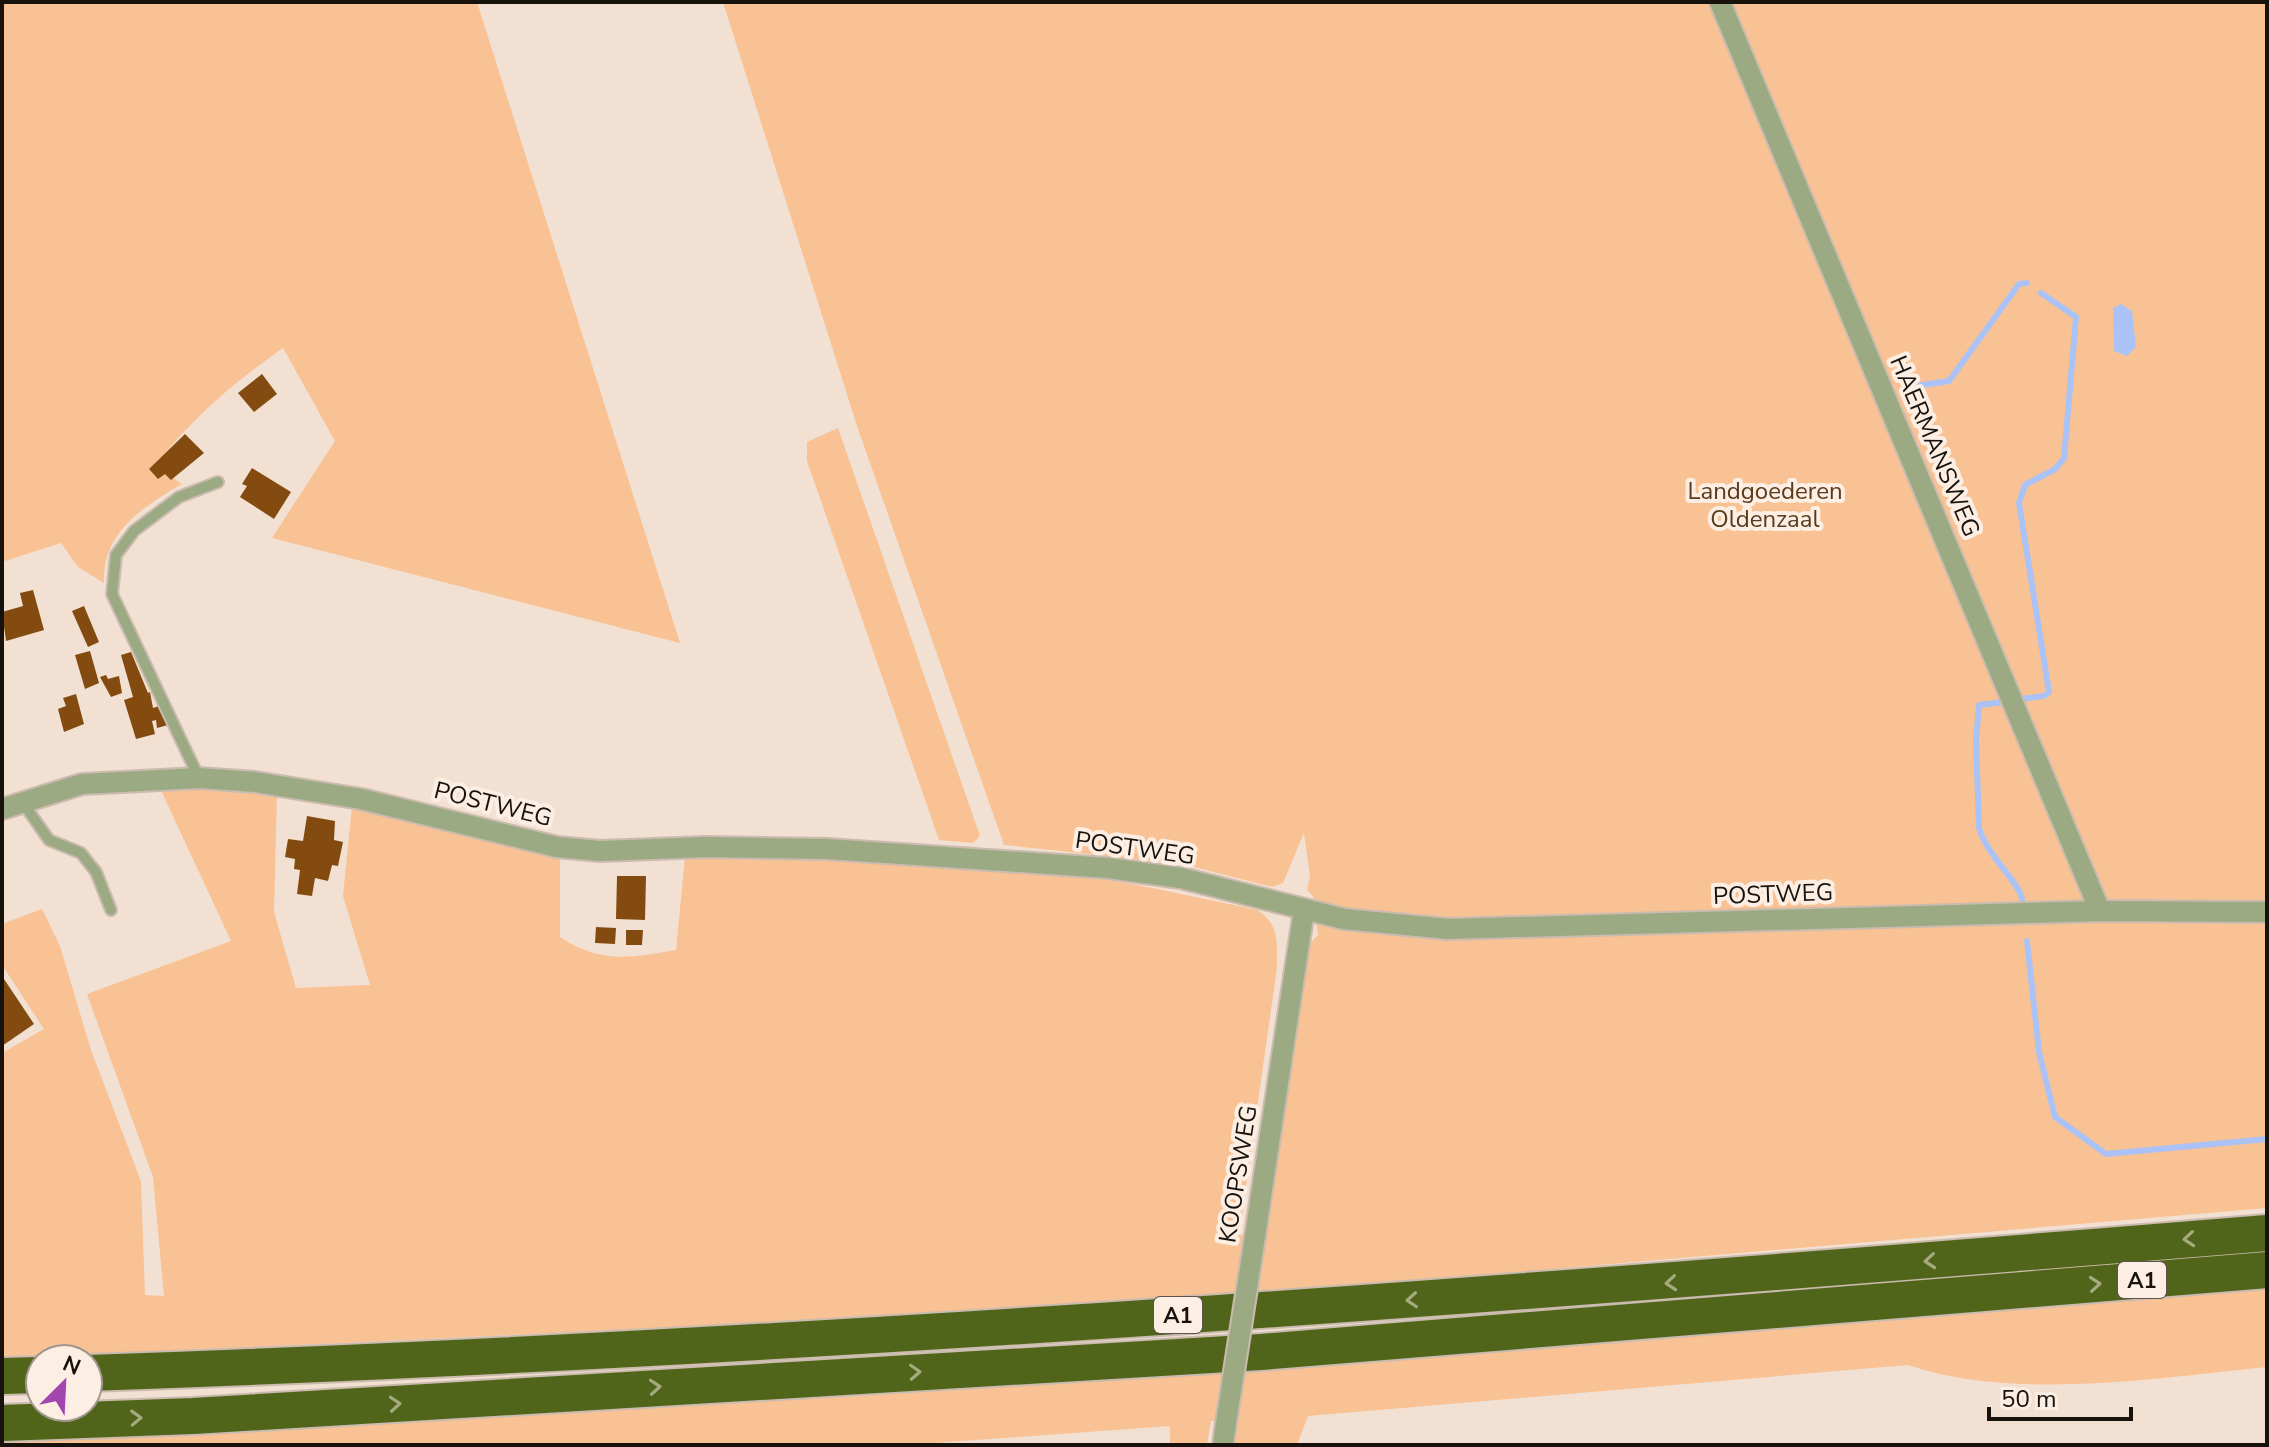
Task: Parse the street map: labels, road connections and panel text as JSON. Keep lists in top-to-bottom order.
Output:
{
  "streets": {
    "highway": ["A1"],
    "street": ["HAERMANSWEG", "POSTWEG", "KOOPSWEG"]
  },
  "crossings": [
    ["HAERMANSWEG", "POSTWEG"],
    ["POSTWEG", "KOOPSWEG"]
  ],
  "parks": ["Landgoederen Oldenzaal"],
  "scale_bar": "50 m",
  "north": "top right"
}
